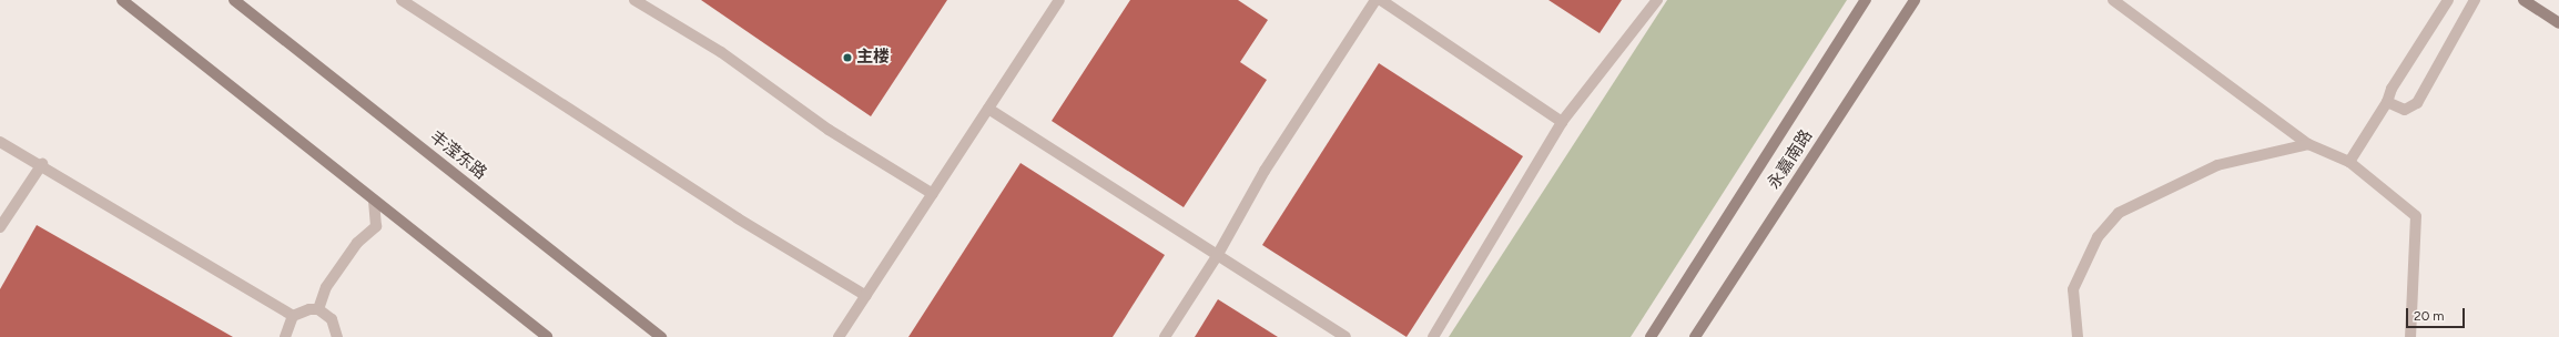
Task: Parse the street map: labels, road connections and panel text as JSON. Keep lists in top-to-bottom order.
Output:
{
  "streets": {
    "street": ["丰滢东路", "永嘉南路"]
  },
  "places": ["主楼"],
  "scale_bar": "20 m"
}
